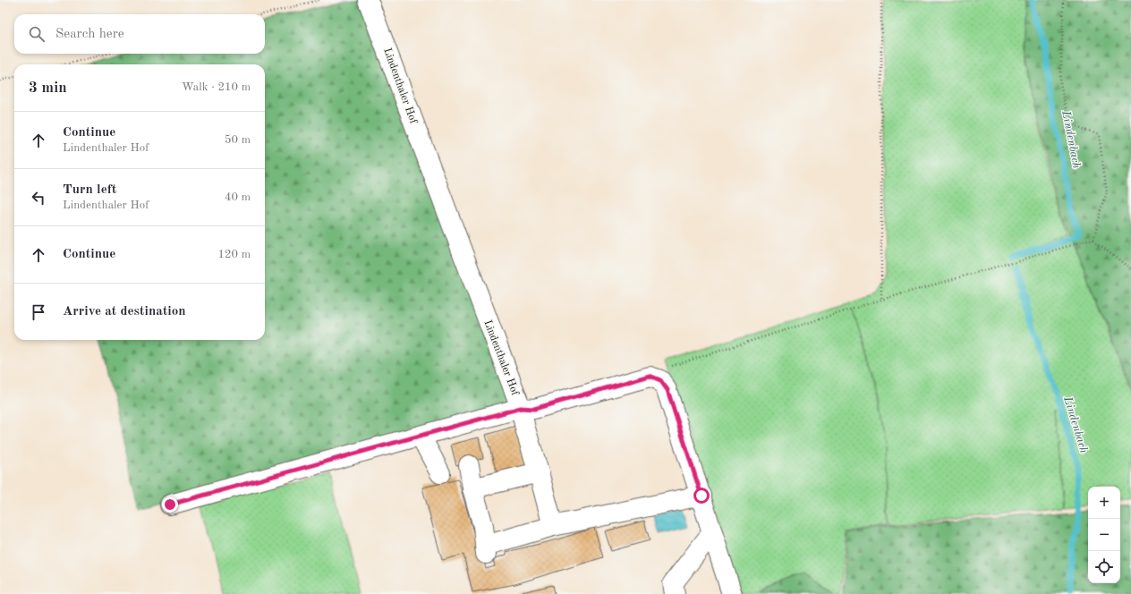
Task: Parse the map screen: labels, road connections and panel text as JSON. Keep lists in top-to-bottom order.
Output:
{
  "streets": {
    "lane": ["Lindenthaler Hof"]
  },
  "water": ["Lindenbach"],
  "page": {
    "search": "Search here",
    "heading": ["3 min", "Walk · 210 m"],
    "list": [
      ["Continue", "Lindenthaler Hof", "50 m"],
      ["Turn left", "Lindenthaler Hof", "40 m"],
      ["Continue", "120 m"],
      "Arrive at destination"
    ],
    "map_buttons": ["+", "−"]
  }
}
